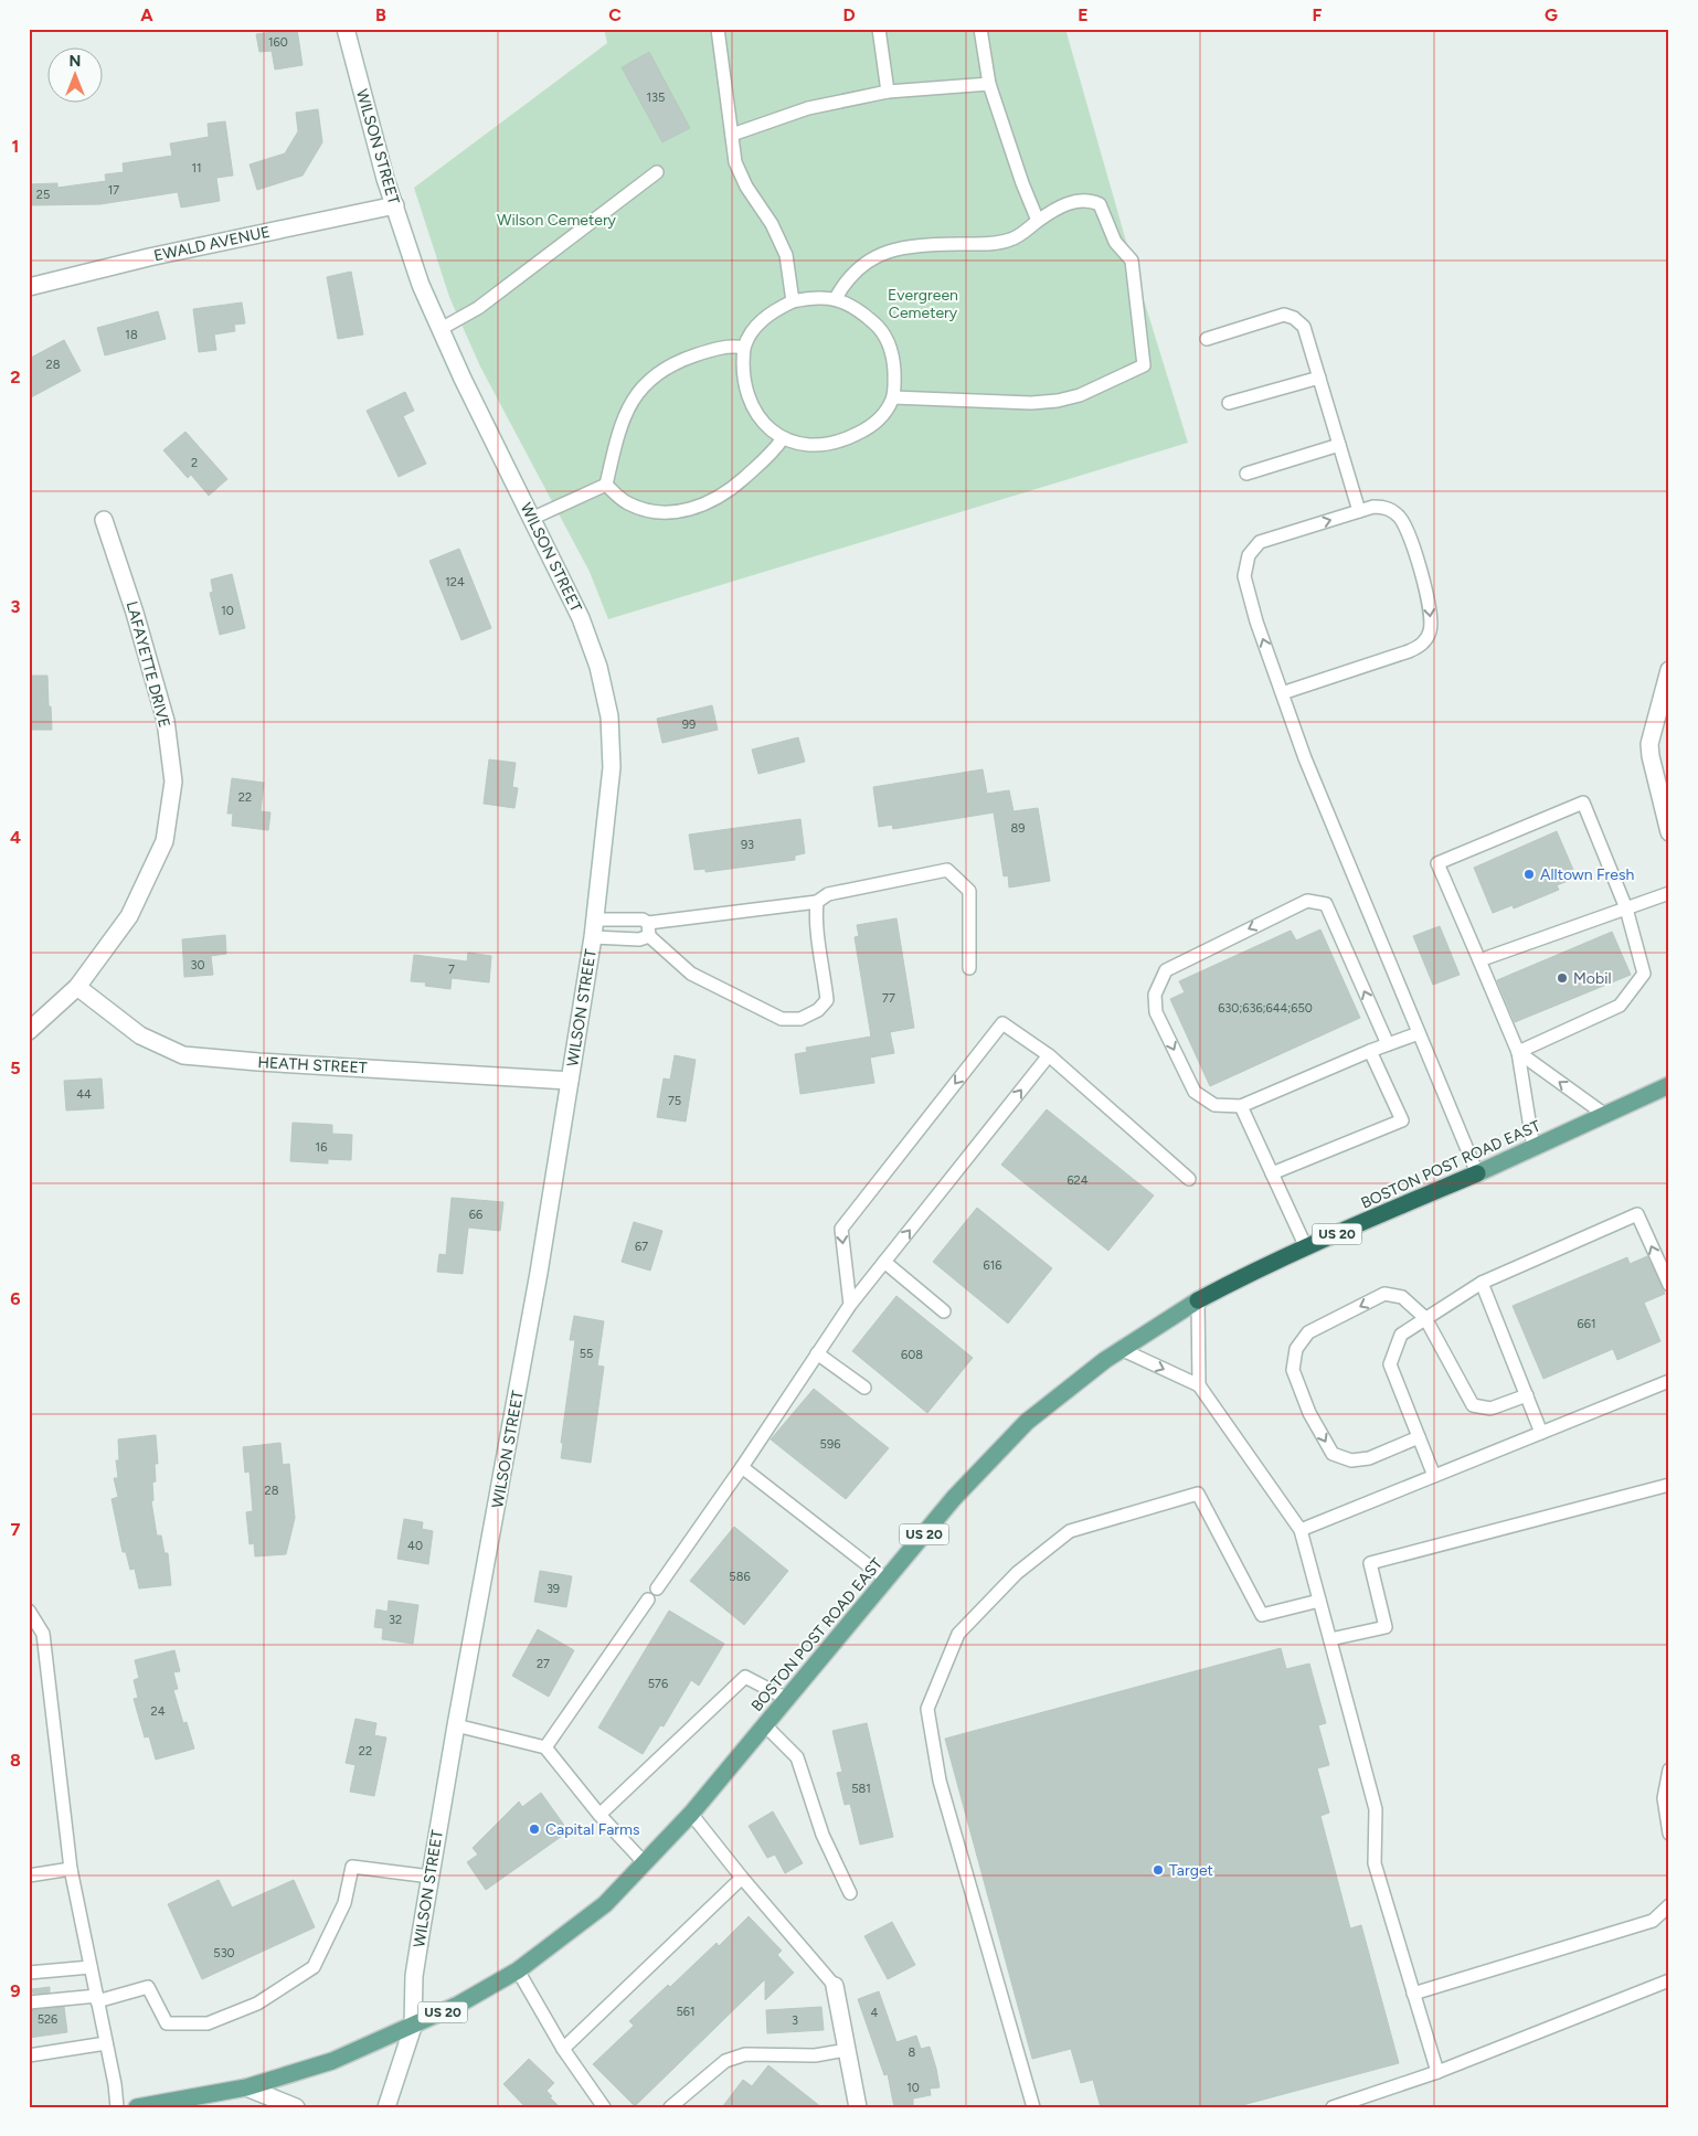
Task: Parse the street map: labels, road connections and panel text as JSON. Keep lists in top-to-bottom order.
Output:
{
  "streets": {
    "highway": ["BOSTON POST ROAD EAST", "US 20"],
    "street": [
      "WILSON STREET",
      "EWALD AVENUE",
      "LAFAYETTE DRIVE",
      "HEATH STREET"
    ]
  },
  "crossings": [
    ["WILSON STREET", "EWALD AVENUE"],
    ["WILSON STREET", "HEATH STREET"],
    ["WILSON STREET", "BOSTON POST ROAD EAST"],
    ["LAFAYETTE DRIVE", "HEATH STREET"]
  ],
  "parks": ["Wilson Cemetery", "Evergreen Cemetery"],
  "places": [
    "Alltown Fresh",
    "Mobil",
    "Capital Farms",
    "Target"
  ],
  "house_numbers": [
    "160",
    "135",
    "11",
    "17",
    "25",
    "18",
    "28",
    "2",
    "124",
    "10",
    "99",
    "22",
    "89",
    "93",
    "30",
    "7",
    "77",
    "630;636;644;650",
    "44",
    "75",
    "16",
    "624",
    "66",
    "67",
    "616",
    "661",
    "55",
    "608",
    "596",
    "28",
    "40",
    "586",
    "39",
    "32",
    "27",
    "576",
    "24",
    "22",
    "581",
    "530",
    "561",
    "4",
    "526",
    "3",
    "8",
    "10"
  ],
  "north": "top",
  "grid": {
    "columns": [
      "A",
      "B",
      "C",
      "D",
      "E",
      "F",
      "G"
    ],
    "rows": [
      "1",
      "2",
      "3",
      "4",
      "5",
      "6",
      "7",
      "8",
      "9"
    ]
  }
}
